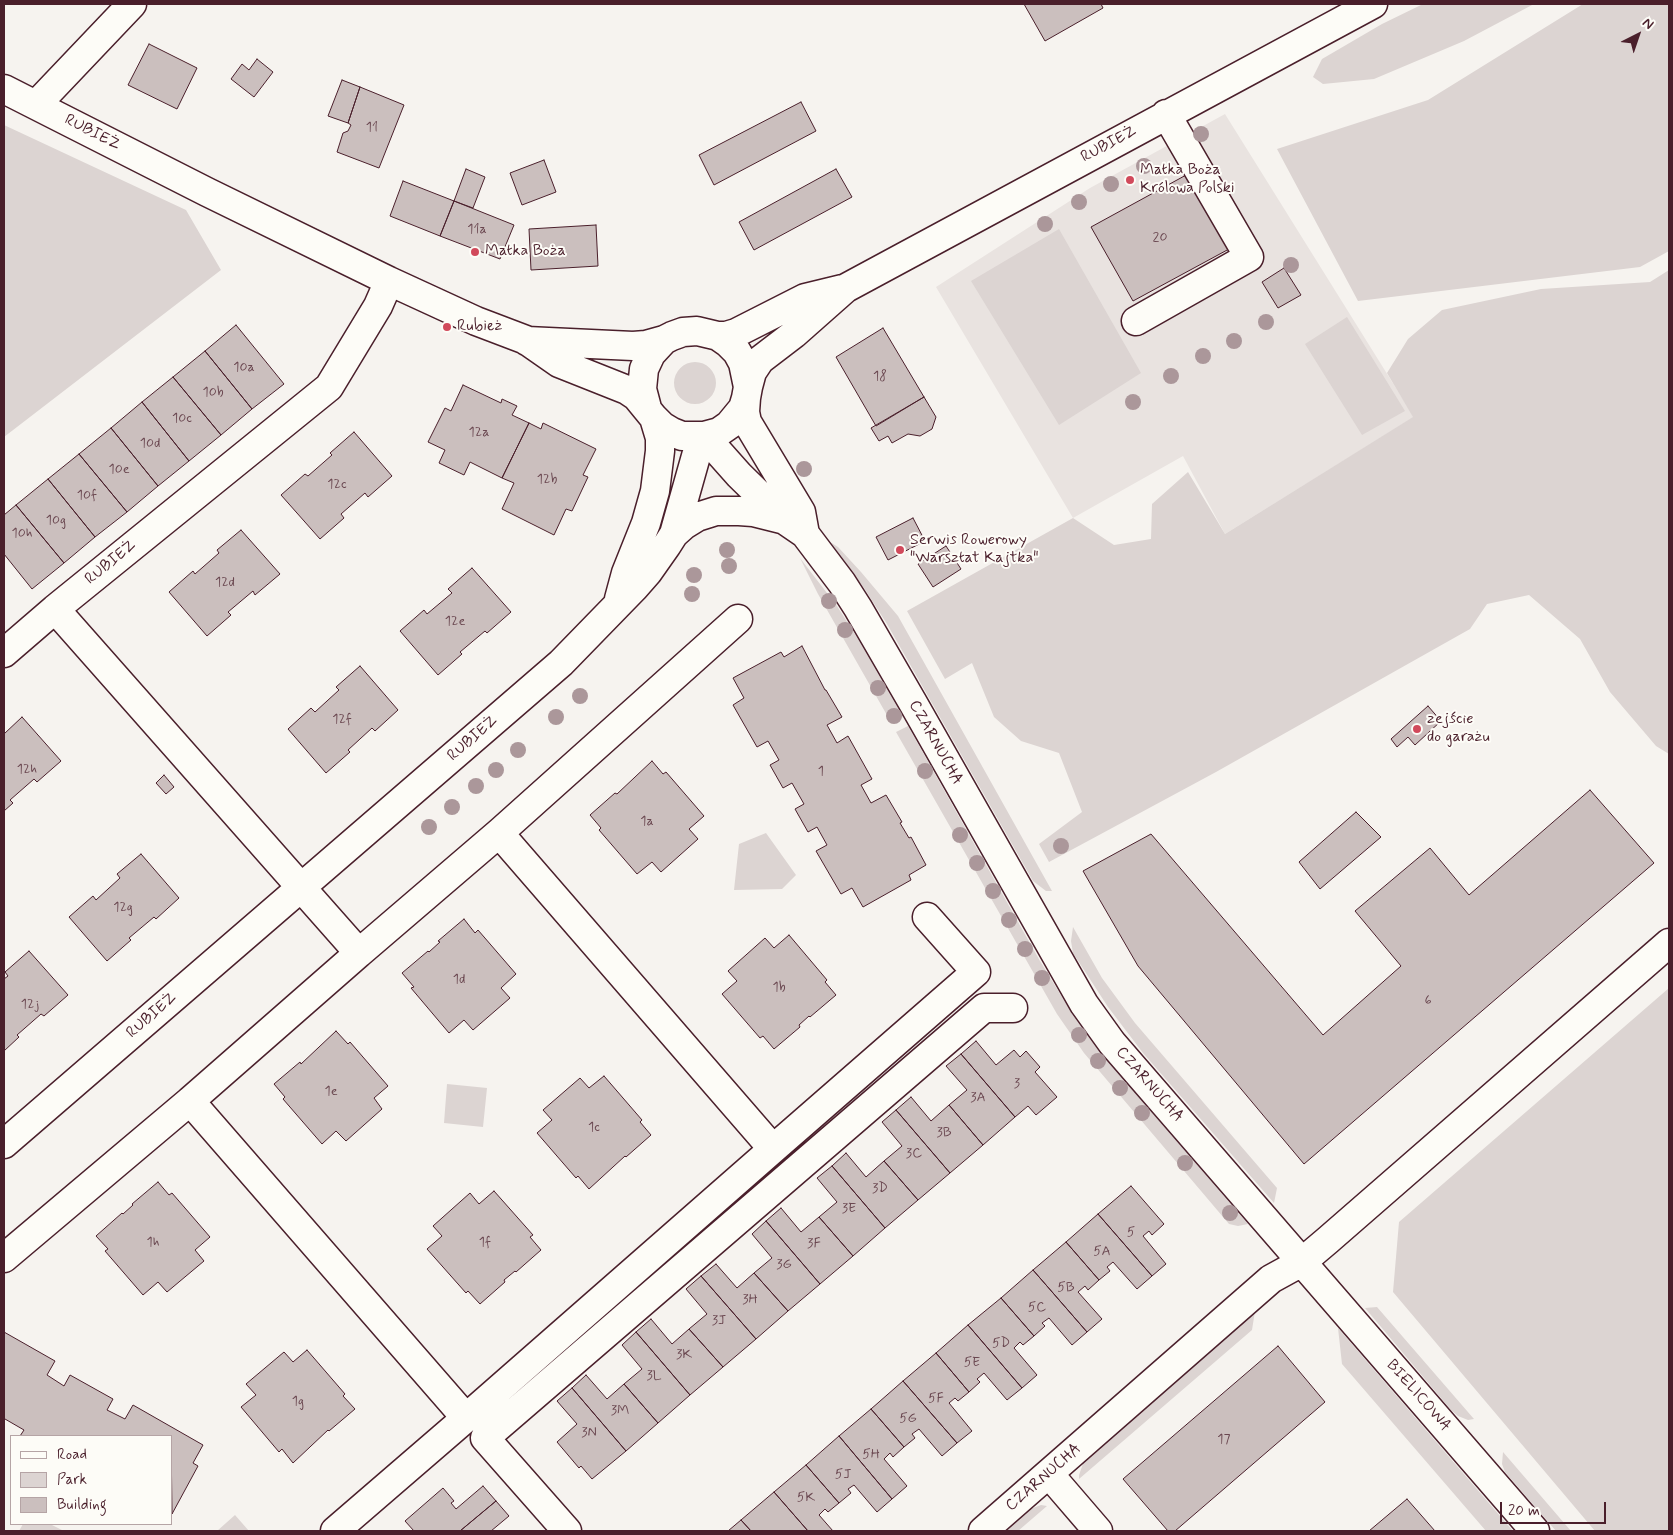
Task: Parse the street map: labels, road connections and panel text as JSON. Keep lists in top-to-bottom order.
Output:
{
  "streets": {
    "street": ["RUBIEŻ", "CZARNUCHA", "BIELICOWA"]
  },
  "crossings": [
    ["RUBIEŻ", "CZARNUCHA"],
    ["CZARNUCHA", "BIELICOWA"]
  ],
  "places": [
    "Matka Boża Królowa Polski",
    "Matka Boża",
    "Rubież",
    "Serwis Rowerowy \"Warsztat Kajtka\"",
    "zejście do garażu"
  ],
  "house_numbers": [
    "11",
    "11a",
    "20",
    "10a",
    "18",
    "10b",
    "10c",
    "12a",
    "10d",
    "10e",
    "12b",
    "12c",
    "10f",
    "10g",
    "10h",
    "12d",
    "12e",
    "12f",
    "12h",
    "1",
    "1a",
    "12g",
    "1d",
    "1b",
    "6",
    "12j",
    "3",
    "1e",
    "3A",
    "1c",
    "3B",
    "3C",
    "3D",
    "3E",
    "5",
    "1h",
    "1f",
    "3F",
    "5A",
    "3G",
    "5B",
    "3H",
    "5C",
    "3J",
    "5D",
    "3K",
    "5E",
    "3L",
    "5F",
    "1g",
    "3M",
    "5G",
    "3N",
    "17",
    "5H",
    "5J",
    "5K"
  ],
  "legend": ["Road", "Park", "Building"],
  "scale_bar": "20 m",
  "north": "top right"
}
